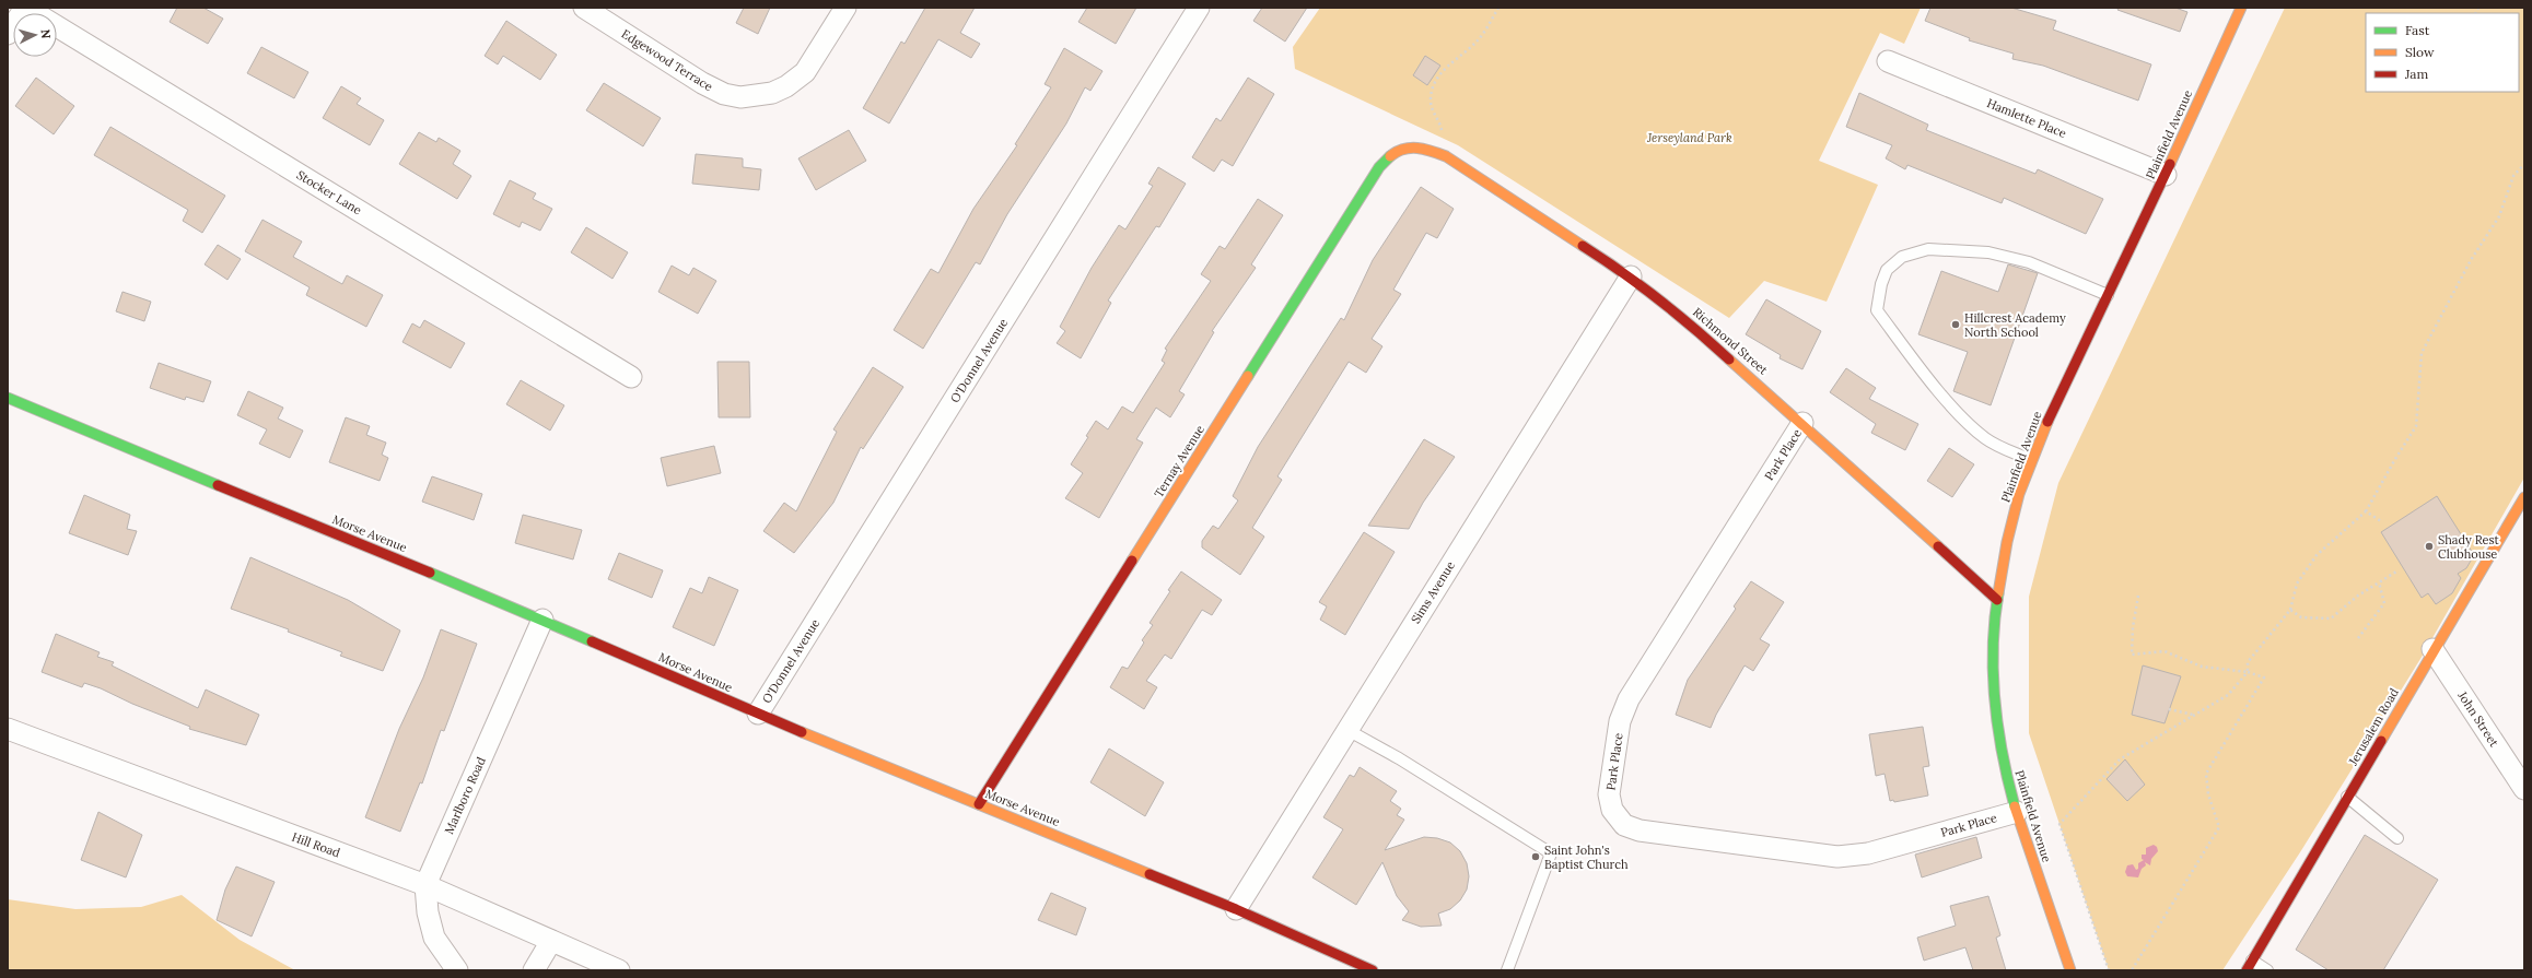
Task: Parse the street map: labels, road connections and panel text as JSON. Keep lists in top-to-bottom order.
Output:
{
  "streets": {
    "street": [
      "Edgewood Terrace",
      "Hamlette Place",
      "Plainfield Avenue",
      "Stocker Lane",
      "Richmond Street",
      "O'Donnel Avenue",
      "Park Place",
      "Ternay Avenue",
      "Morse Avenue",
      "Sims Avenue",
      "John Street",
      "Jerusalem Road",
      "Marlboro Road",
      "Hill Road"
    ]
  },
  "crossings": [
    ["Hamlette Place", "Plainfield Avenue"],
    ["Plainfield Avenue", "Richmond Street"],
    ["Plainfield Avenue", "Park Place"],
    ["Richmond Street", "Park Place"],
    ["Richmond Street", "Ternay Avenue"],
    ["Richmond Street", "Sims Avenue"],
    ["O'Donnel Avenue", "Morse Avenue"],
    ["Ternay Avenue", "Morse Avenue"],
    ["Morse Avenue", "Sims Avenue"],
    ["Morse Avenue", "Marlboro Road"],
    ["John Street", "Jerusalem Road"],
    ["Marlboro Road", "Hill Road"]
  ],
  "parks": ["Jerseyland Park"],
  "places": ["Hillcrest Academy North School", "Shady Rest Clubhouse", "Saint John's Baptist Church"],
  "legend": ["Fast", "Slow", "Jam"],
  "north": "right"
}
